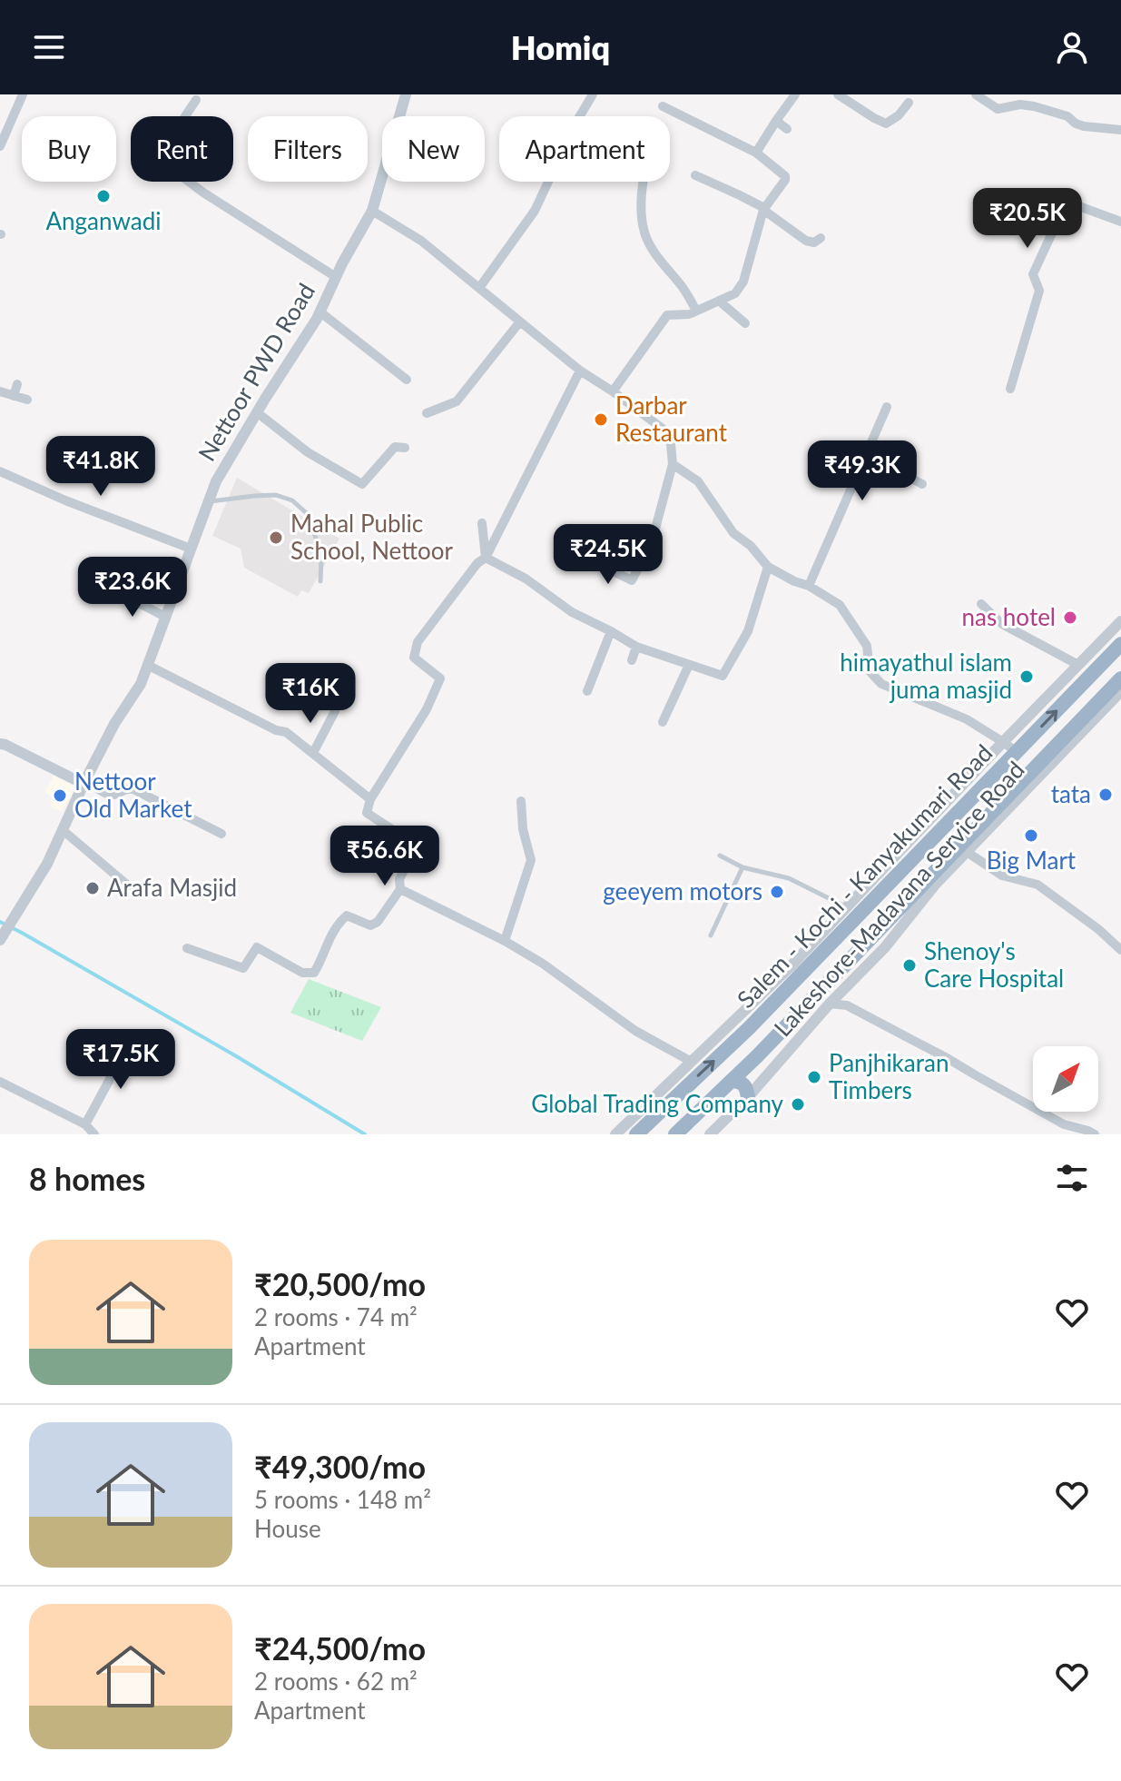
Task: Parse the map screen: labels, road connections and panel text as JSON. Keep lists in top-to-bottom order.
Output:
{
  "streets": {
    "highway": ["Salem - Kochi - Kanyakumari Road"],
    "street": ["Nettoor PWD Road", "Lakeshore-Madavana Service Road"]
  },
  "places": [
    "Anganwadi",
    "Darbar Restaurant",
    "Mahal Public School, Nettoor",
    "nas hotel",
    "himayathul islam juma masjid",
    "tata",
    "Nettoor Old Market",
    "Big Mart",
    "Arafa Masjid",
    "geeyem motors",
    "Shenoy's Care Hospital",
    "Panjhikaran Timbers",
    "Global Trading Company"
  ],
  "north": "top right",
  "page": {
    "header": "Homiq",
    "chip": [
      "Buy",
      "Rent",
      "Filters",
      "New",
      "Apartment"
    ],
    "price": [
      "₹20.5K",
      "₹41.8K",
      "₹49.3K",
      "₹24.5K",
      "₹23.6K",
      "₹16K",
      "₹56.6K",
      "₹17.5K"
    ],
    "heading": "8 homes",
    "list": [
      {
        "name": "₹20,500/mo",
        "note": "2 rooms · 74 m² · Apartment"
      },
      {
        "name": "₹49,300/mo",
        "note": "5 rooms · 148 m² · House"
      },
      {
        "name": "₹24,500/mo",
        "note": "2 rooms · 62 m² · Apartment"
      }
    ]
  }
}
